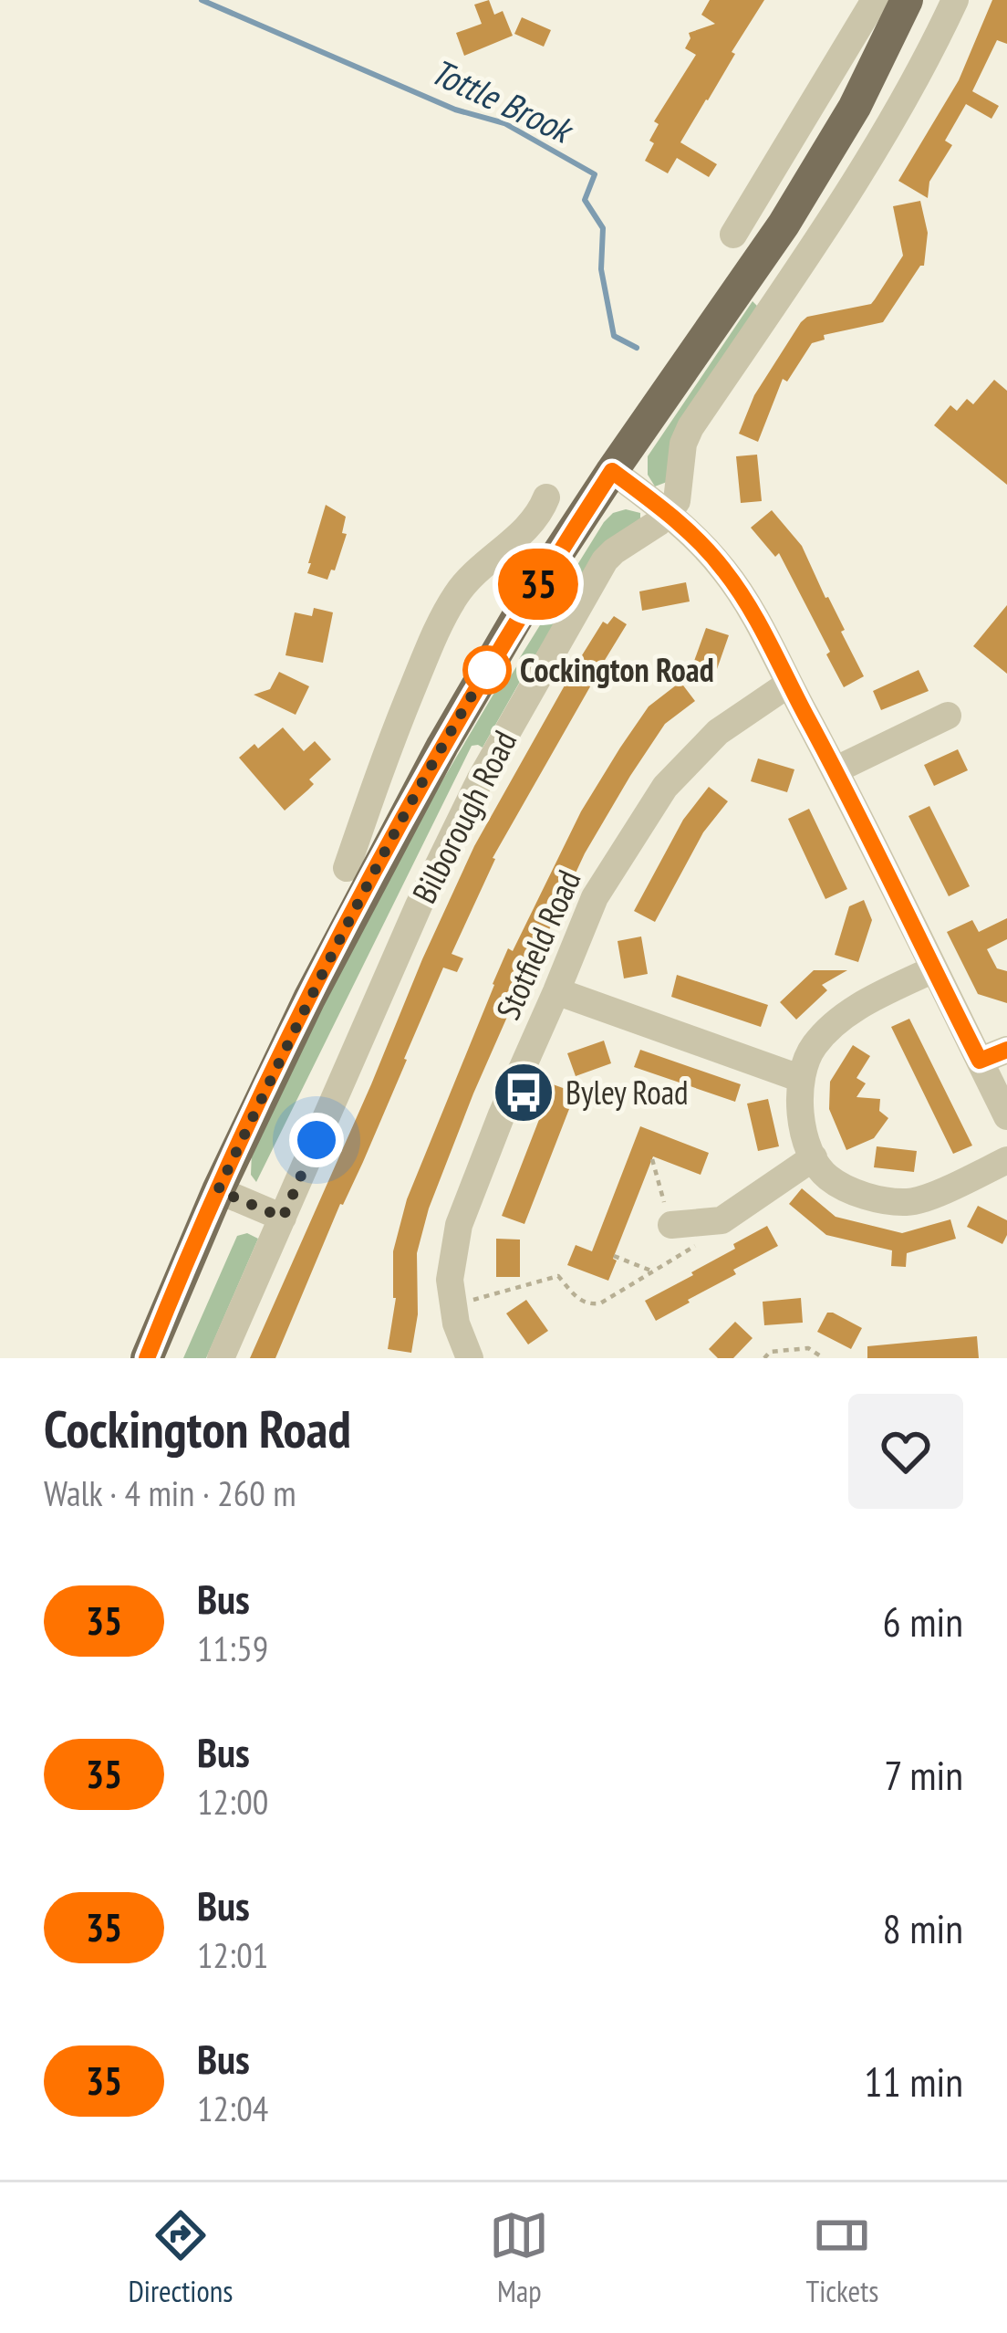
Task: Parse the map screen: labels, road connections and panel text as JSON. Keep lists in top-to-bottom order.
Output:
{
  "streets": {
    "main road": ["Bilborough Road"],
    "street": ["Stotfield Road"]
  },
  "water": ["Tottle Brook"],
  "places": {
    "other": ["Cockington Road"],
    "bus stop": ["Byley Road"]
  },
  "lines": ["bus line 35"],
  "page": {
    "on_map": "35",
    "heading": ["Cockington Road", "Walk · 4 min · 260 m"],
    "list": [
      {
        "mark": "35",
        "name": "Bus",
        "note": "11:59",
        "value": "6 min"
      },
      {
        "mark": "35",
        "name": "Bus",
        "note": "12:00",
        "value": "7 min"
      },
      {
        "mark": "35",
        "name": "Bus",
        "note": "12:01",
        "value": "8 min"
      },
      {
        "mark": "35",
        "name": "Bus",
        "note": "12:04",
        "value": "11 min"
      }
    ],
    "tabs": ["Directions", "Map", "Tickets"]
  }
}
